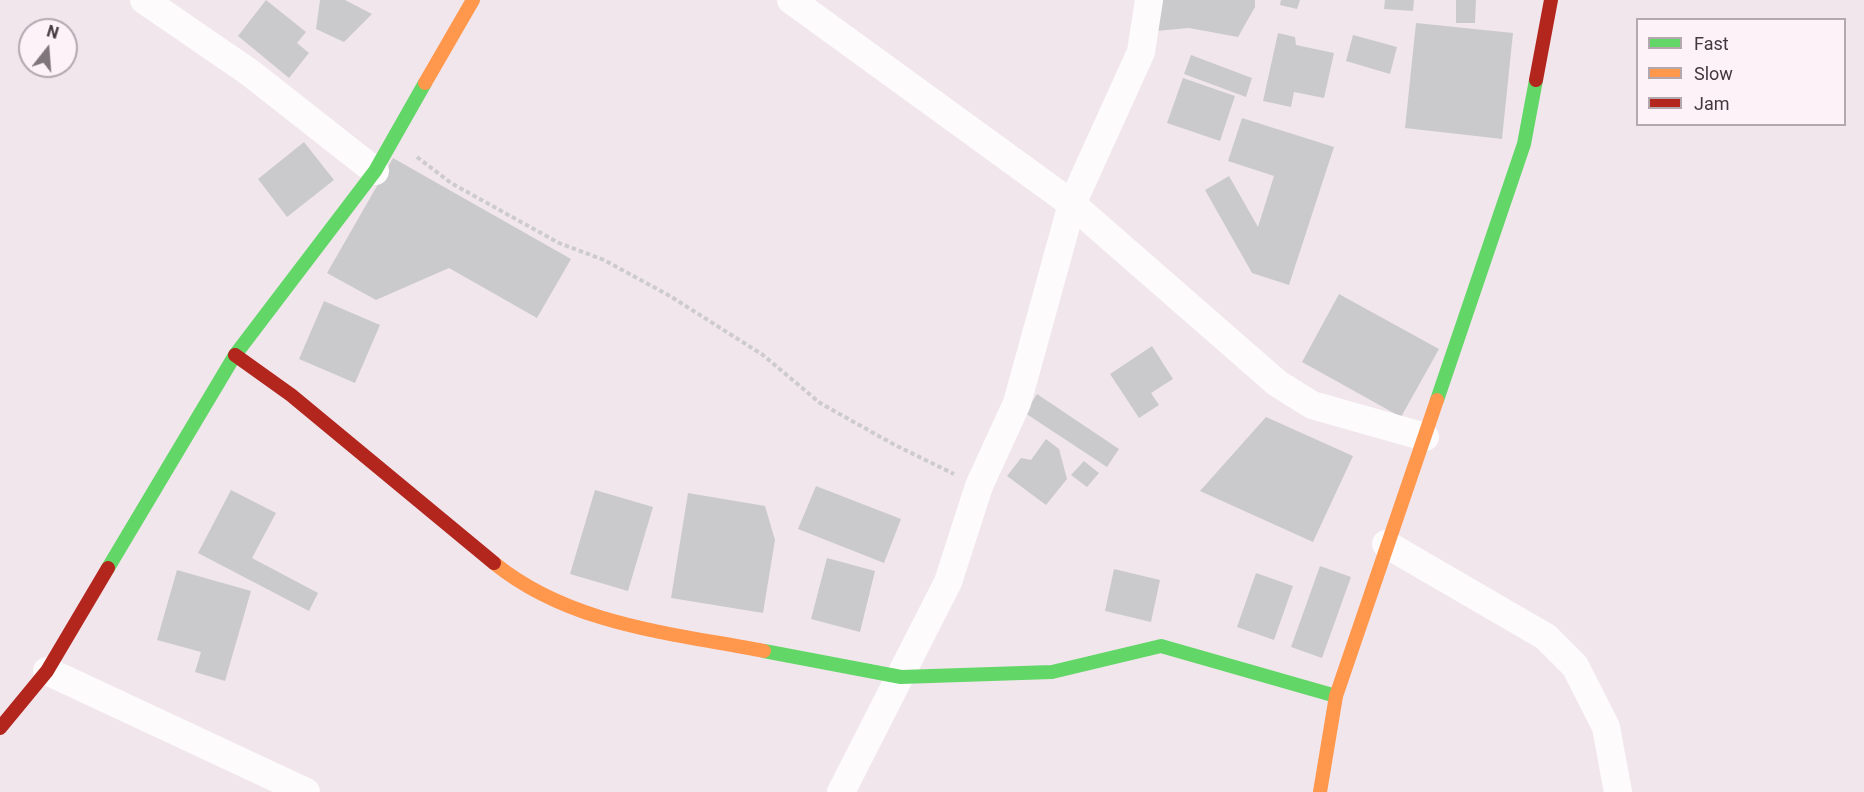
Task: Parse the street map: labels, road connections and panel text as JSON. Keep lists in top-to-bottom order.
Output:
{
  "legend": ["Fast", "Slow", "Jam"],
  "north": "top"
}
